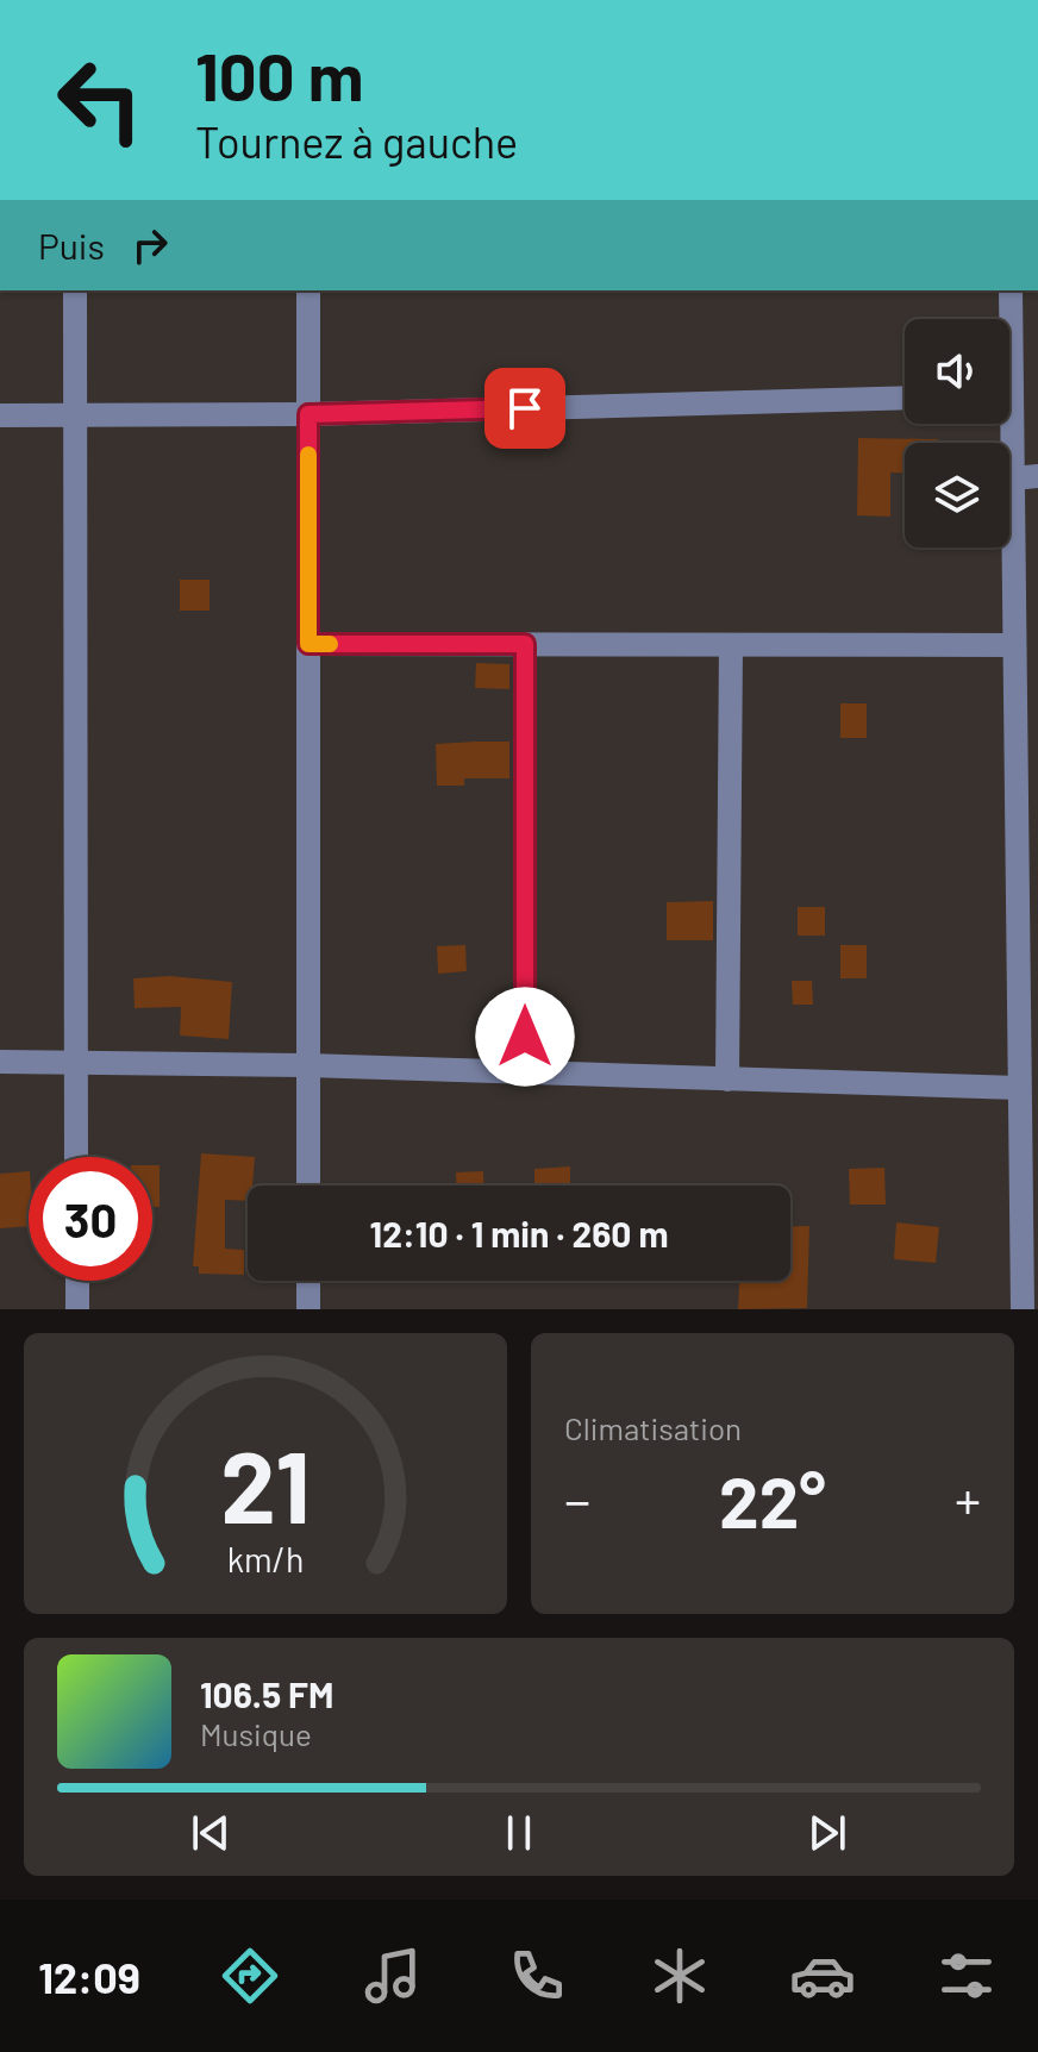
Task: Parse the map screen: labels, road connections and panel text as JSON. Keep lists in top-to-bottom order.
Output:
{
  "page": {
    "turn": ["100 m", "Tournez à gauche"],
    "then": "Puis",
    "limit": "30",
    "trip": "12:10 · 1 min · 260 m",
    "tile": "Climatisation",
    "heat": ["−", "22°", "+"],
    "song": ["106.5 FM", "Musique"],
    "tabs": "12:09",
    "gauge": ["21", "km/h"]
  }
}
